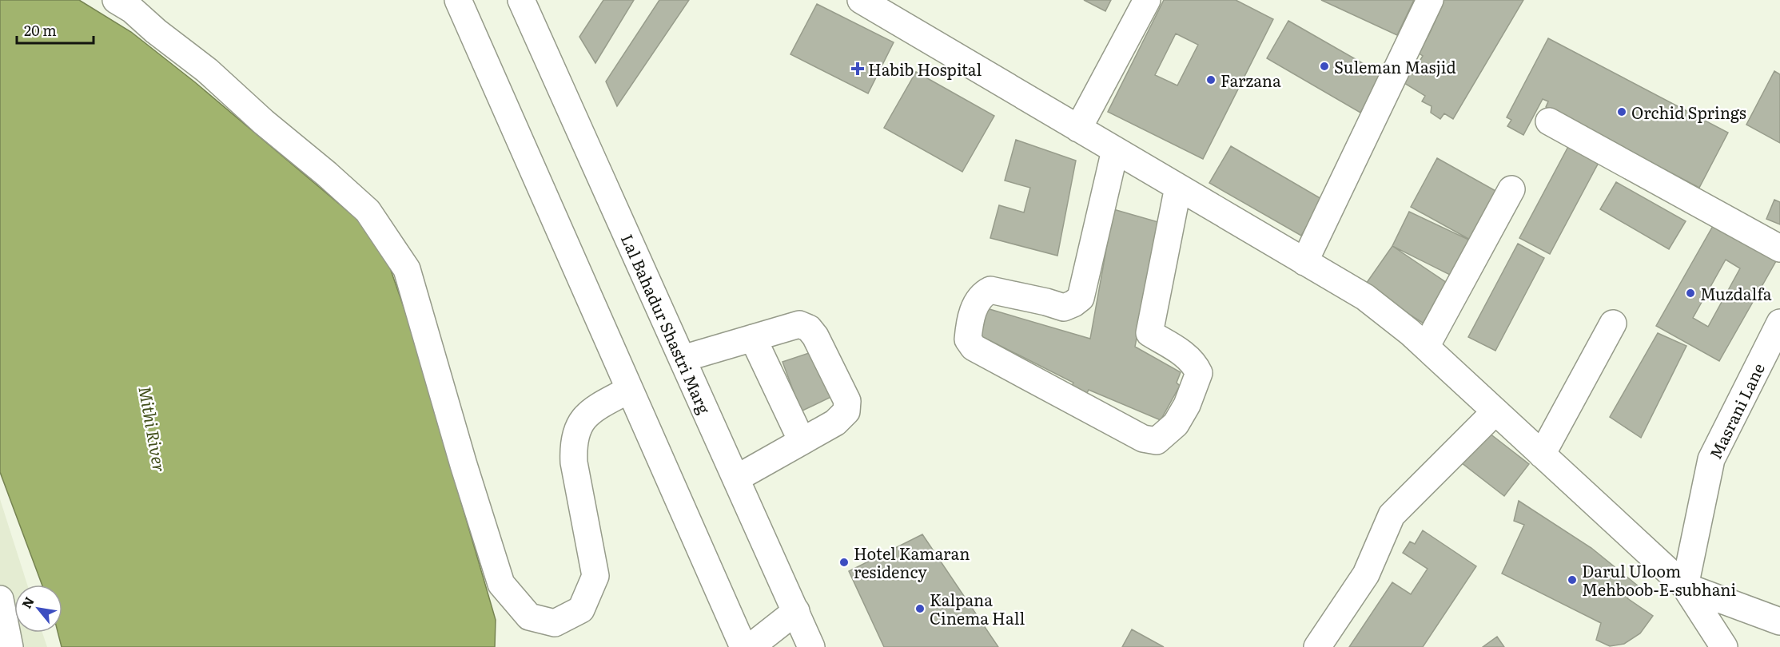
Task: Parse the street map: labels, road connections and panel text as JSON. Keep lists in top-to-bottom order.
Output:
{
  "streets": {
    "street": ["Lal Bahadur Shastri Marg", "Masrani Lane"]
  },
  "water": ["Mithi River"],
  "places": {
    "other": [
      "Suleman Masjid",
      "Farzana",
      "Orchid Springs",
      "Muzdalfa",
      "Hotel Kamaran residency",
      "Darul Uloom Mehboob-E-subhani",
      "Kalpana Cinema Hall"
    ],
    "health": ["Habib Hospital"]
  },
  "scale_bar": "20 m",
  "north": "top left"
}
